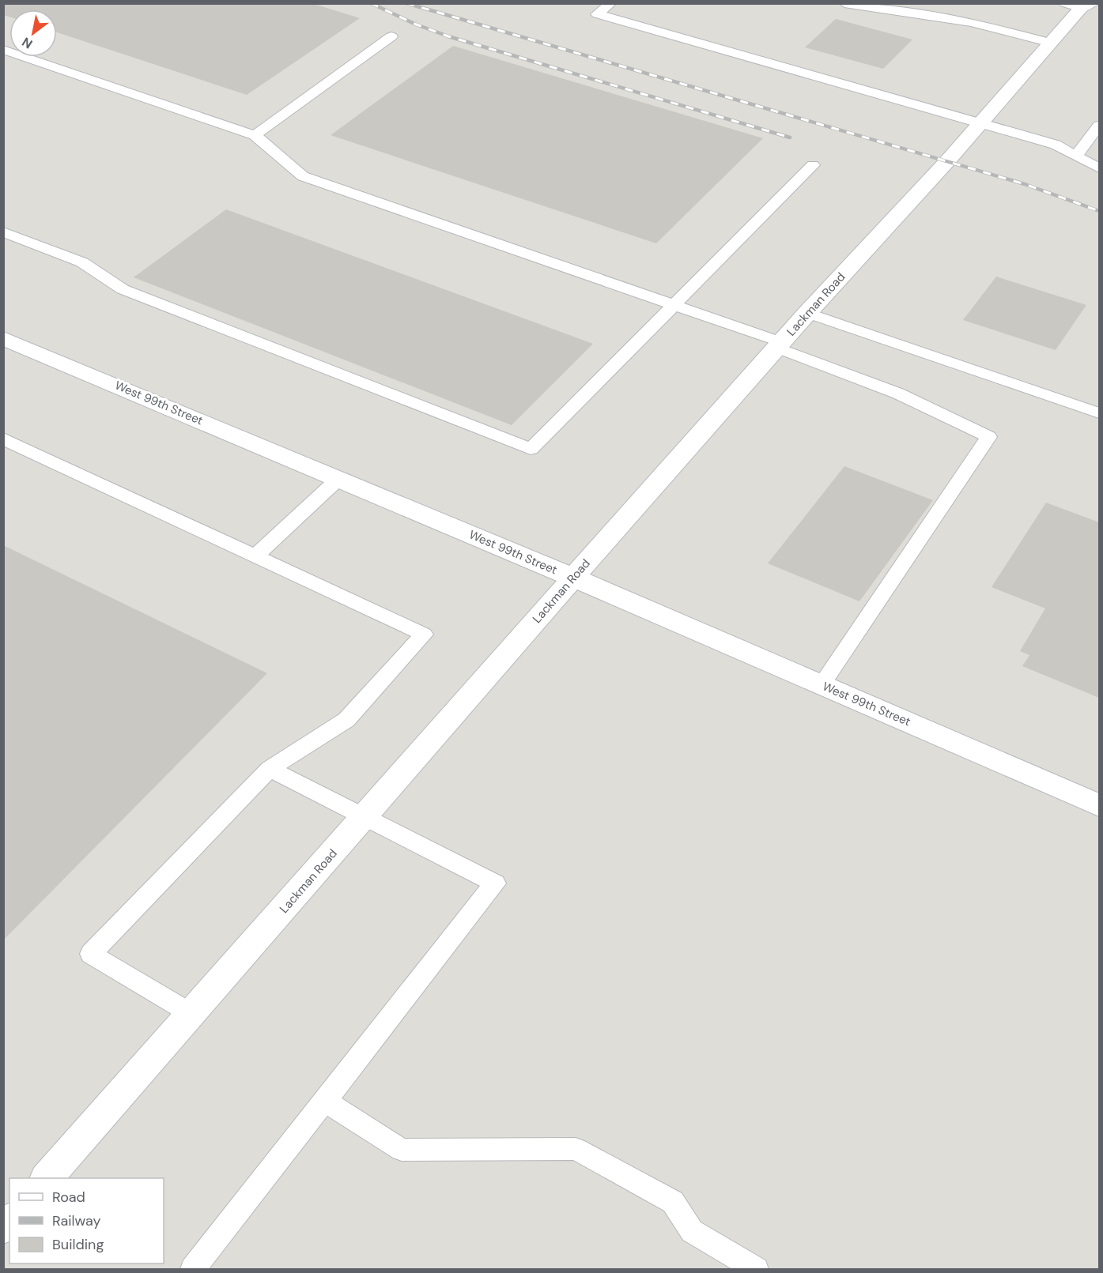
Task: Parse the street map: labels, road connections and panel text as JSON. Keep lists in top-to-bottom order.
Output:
{
  "streets": {
    "main road": ["Lackman Road", "West 99th Street"]
  },
  "crossings": [
    ["Lackman Road", "West 99th Street"]
  ],
  "legend": ["Road", "Railway", "Building"],
  "north": "bottom left"
}
